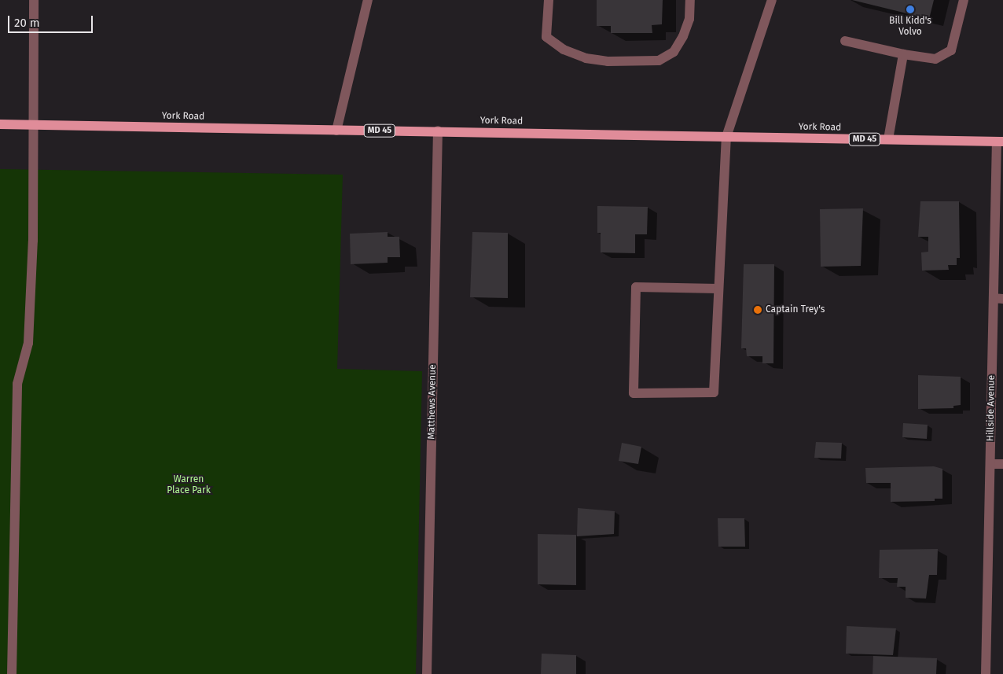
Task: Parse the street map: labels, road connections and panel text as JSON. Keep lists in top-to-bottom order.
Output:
{
  "streets": {
    "main road": ["York Road", "MD 45"],
    "street": ["Matthews Avenue", "Hillside Avenue"]
  },
  "crossings": [
    ["York Road", "Matthews Avenue"],
    ["York Road", "Hillside Avenue"]
  ],
  "parks": ["Warren Place Park"],
  "places": ["Bill Kidd's Volvo", "Captain Trey's"],
  "scale_bar": "20 m"
}
